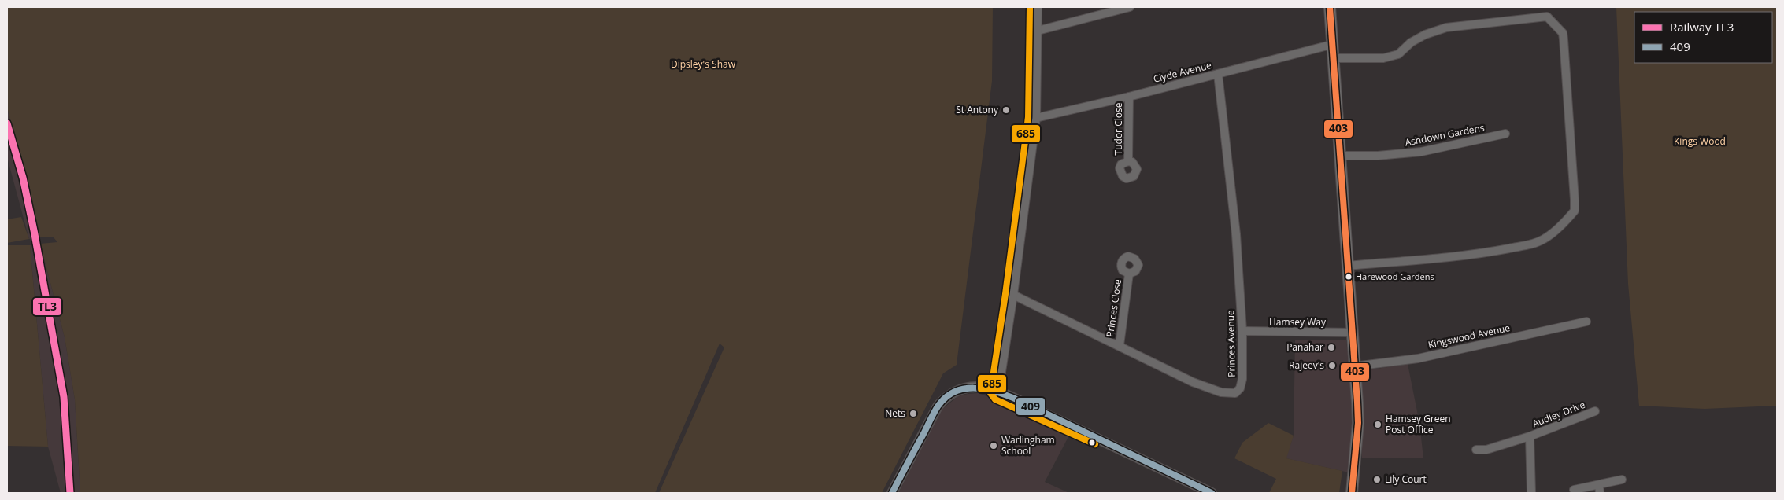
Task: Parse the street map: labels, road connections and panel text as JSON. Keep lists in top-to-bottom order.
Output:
{
  "streets": {
    "street": [
      "Clyde Avenue",
      "Tudor Close",
      "Ashdown Gardens",
      "Princes Close",
      "Hamsey Way",
      "Kingswood Avenue",
      "Princes Avenue",
      "Audley Drive"
    ]
  },
  "crossings": [
    ["Clyde Avenue", "Tudor Close"],
    ["Clyde Avenue", "Princes Avenue"],
    ["Princes Close", "Princes Avenue"],
    ["Hamsey Way", "Princes Avenue"]
  ],
  "parks": ["Dipsley's Shaw", "Kings Wood"],
  "places": [
    "St Antony",
    "Harewood Gardens",
    "Panahar",
    "Rajeev's",
    "Nets",
    "Hamsey Green Post Office",
    "Warlingham School",
    "Lily Court"
  ],
  "lines": [
    "transit line 403",
    "transit line 685",
    "rail line TL3",
    "transit line 409"
  ],
  "legend": ["Railway TL3", "409"]
}
